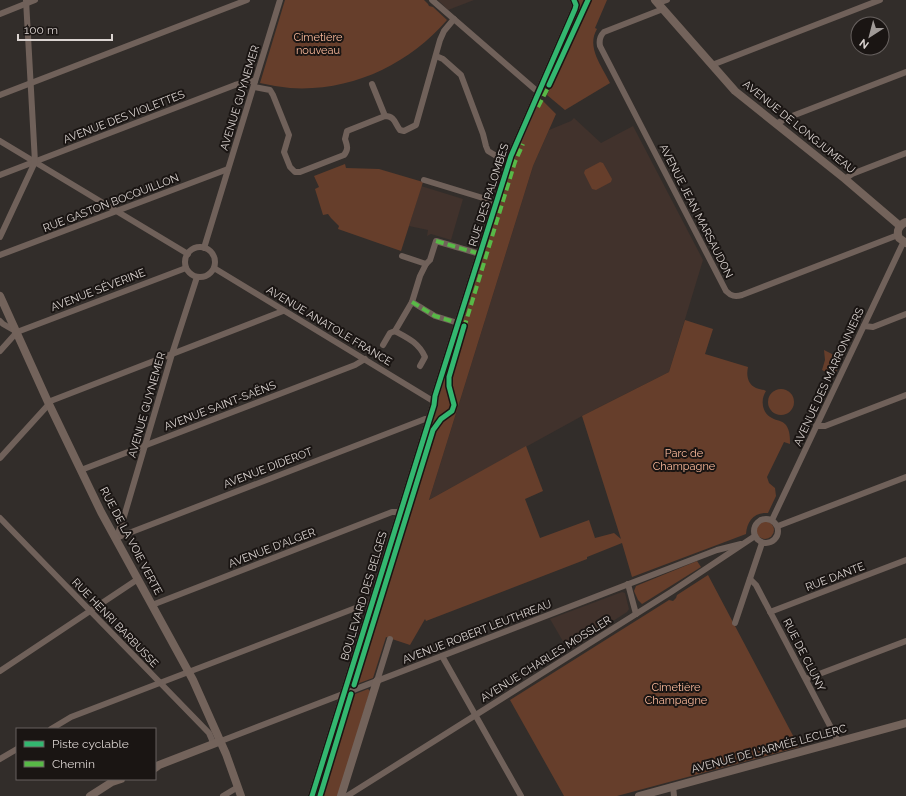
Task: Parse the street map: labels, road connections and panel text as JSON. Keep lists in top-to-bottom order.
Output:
{
  "streets": {
    "street": [
      "AVENUE GUYNEMER",
      "AVENUE DES VIOLETTES",
      "AVENUE DE LONGJUMEAU",
      "RUE DES PALOMBES",
      "RUE GASTON BOCQUILLON",
      "AVENUE JEAN MARSAUDON",
      "AVENUE SÉVERINE",
      "AVENUE ANATOLE FRANCE",
      "AVENUE DES MARRONNIERS",
      "AVENUE SAINT-SAËNS",
      "AVENUE DIDEROT",
      "RUE DE LA VOIE VERTE",
      "AVENUE D'ALGER",
      "RUE DANTE",
      "BOULEVARD DES BELGES",
      "RUE HENRI BARBUSSE",
      "AVENUE ROBERT LEUTHREAU",
      "RUE DE CLUNY",
      "AVENUE CHARLES MOSSLER",
      "AVENUE DE L'ARMÉE LECLERC"
    ]
  },
  "crossings": [
    ["AVENUE GUYNEMER", "AVENUE DES VIOLETTES"],
    ["AVENUE GUYNEMER", "RUE GASTON BOCQUILLON"],
    ["AVENUE GUYNEMER", "AVENUE SÉVERINE"],
    ["AVENUE GUYNEMER", "AVENUE ANATOLE FRANCE"],
    ["AVENUE GUYNEMER", "AVENUE SAINT-SAËNS"],
    ["AVENUE GUYNEMER", "AVENUE DIDEROT"],
    ["AVENUE GUYNEMER", "RUE DE LA VOIE VERTE"],
    ["AVENUE DE LONGJUMEAU", "AVENUE JEAN MARSAUDON"],
    ["RUE DES PALOMBES", "AVENUE ANATOLE FRANCE"],
    ["RUE DES PALOMBES", "BOULEVARD DES BELGES"],
    ["AVENUE SÉVERINE", "AVENUE ANATOLE FRANCE"],
    ["AVENUE SÉVERINE", "RUE DE LA VOIE VERTE"],
    ["AVENUE ANATOLE FRANCE", "AVENUE SAINT-SAËNS"],
    ["AVENUE ANATOLE FRANCE", "BOULEVARD DES BELGES"],
    ["AVENUE DES MARRONNIERS", "AVENUE CHARLES MOSSLER"],
    ["AVENUE SAINT-SAËNS", "RUE DE LA VOIE VERTE"],
    ["AVENUE DIDEROT", "RUE DE LA VOIE VERTE"],
    ["AVENUE DIDEROT", "BOULEVARD DES BELGES"],
    ["RUE DE LA VOIE VERTE", "AVENUE D'ALGER"],
    ["RUE DE LA VOIE VERTE", "AVENUE ROBERT LEUTHREAU"],
    ["AVENUE D'ALGER", "BOULEVARD DES BELGES"],
    ["RUE DANTE", "RUE DE CLUNY"],
    ["BOULEVARD DES BELGES", "AVENUE ROBERT LEUTHREAU"],
    ["AVENUE ROBERT LEUTHREAU", "AVENUE CHARLES MOSSLER"],
    ["RUE DE CLUNY", "AVENUE DE L'ARMÉE LECLERC"]
  ],
  "parks": ["Cimetière nouveau", "Parc de Champagne", "Cimetière Champagne"],
  "legend": ["Piste cyclable", "Chemin"],
  "scale_bar": "100 m",
  "north": "bottom left"
}
